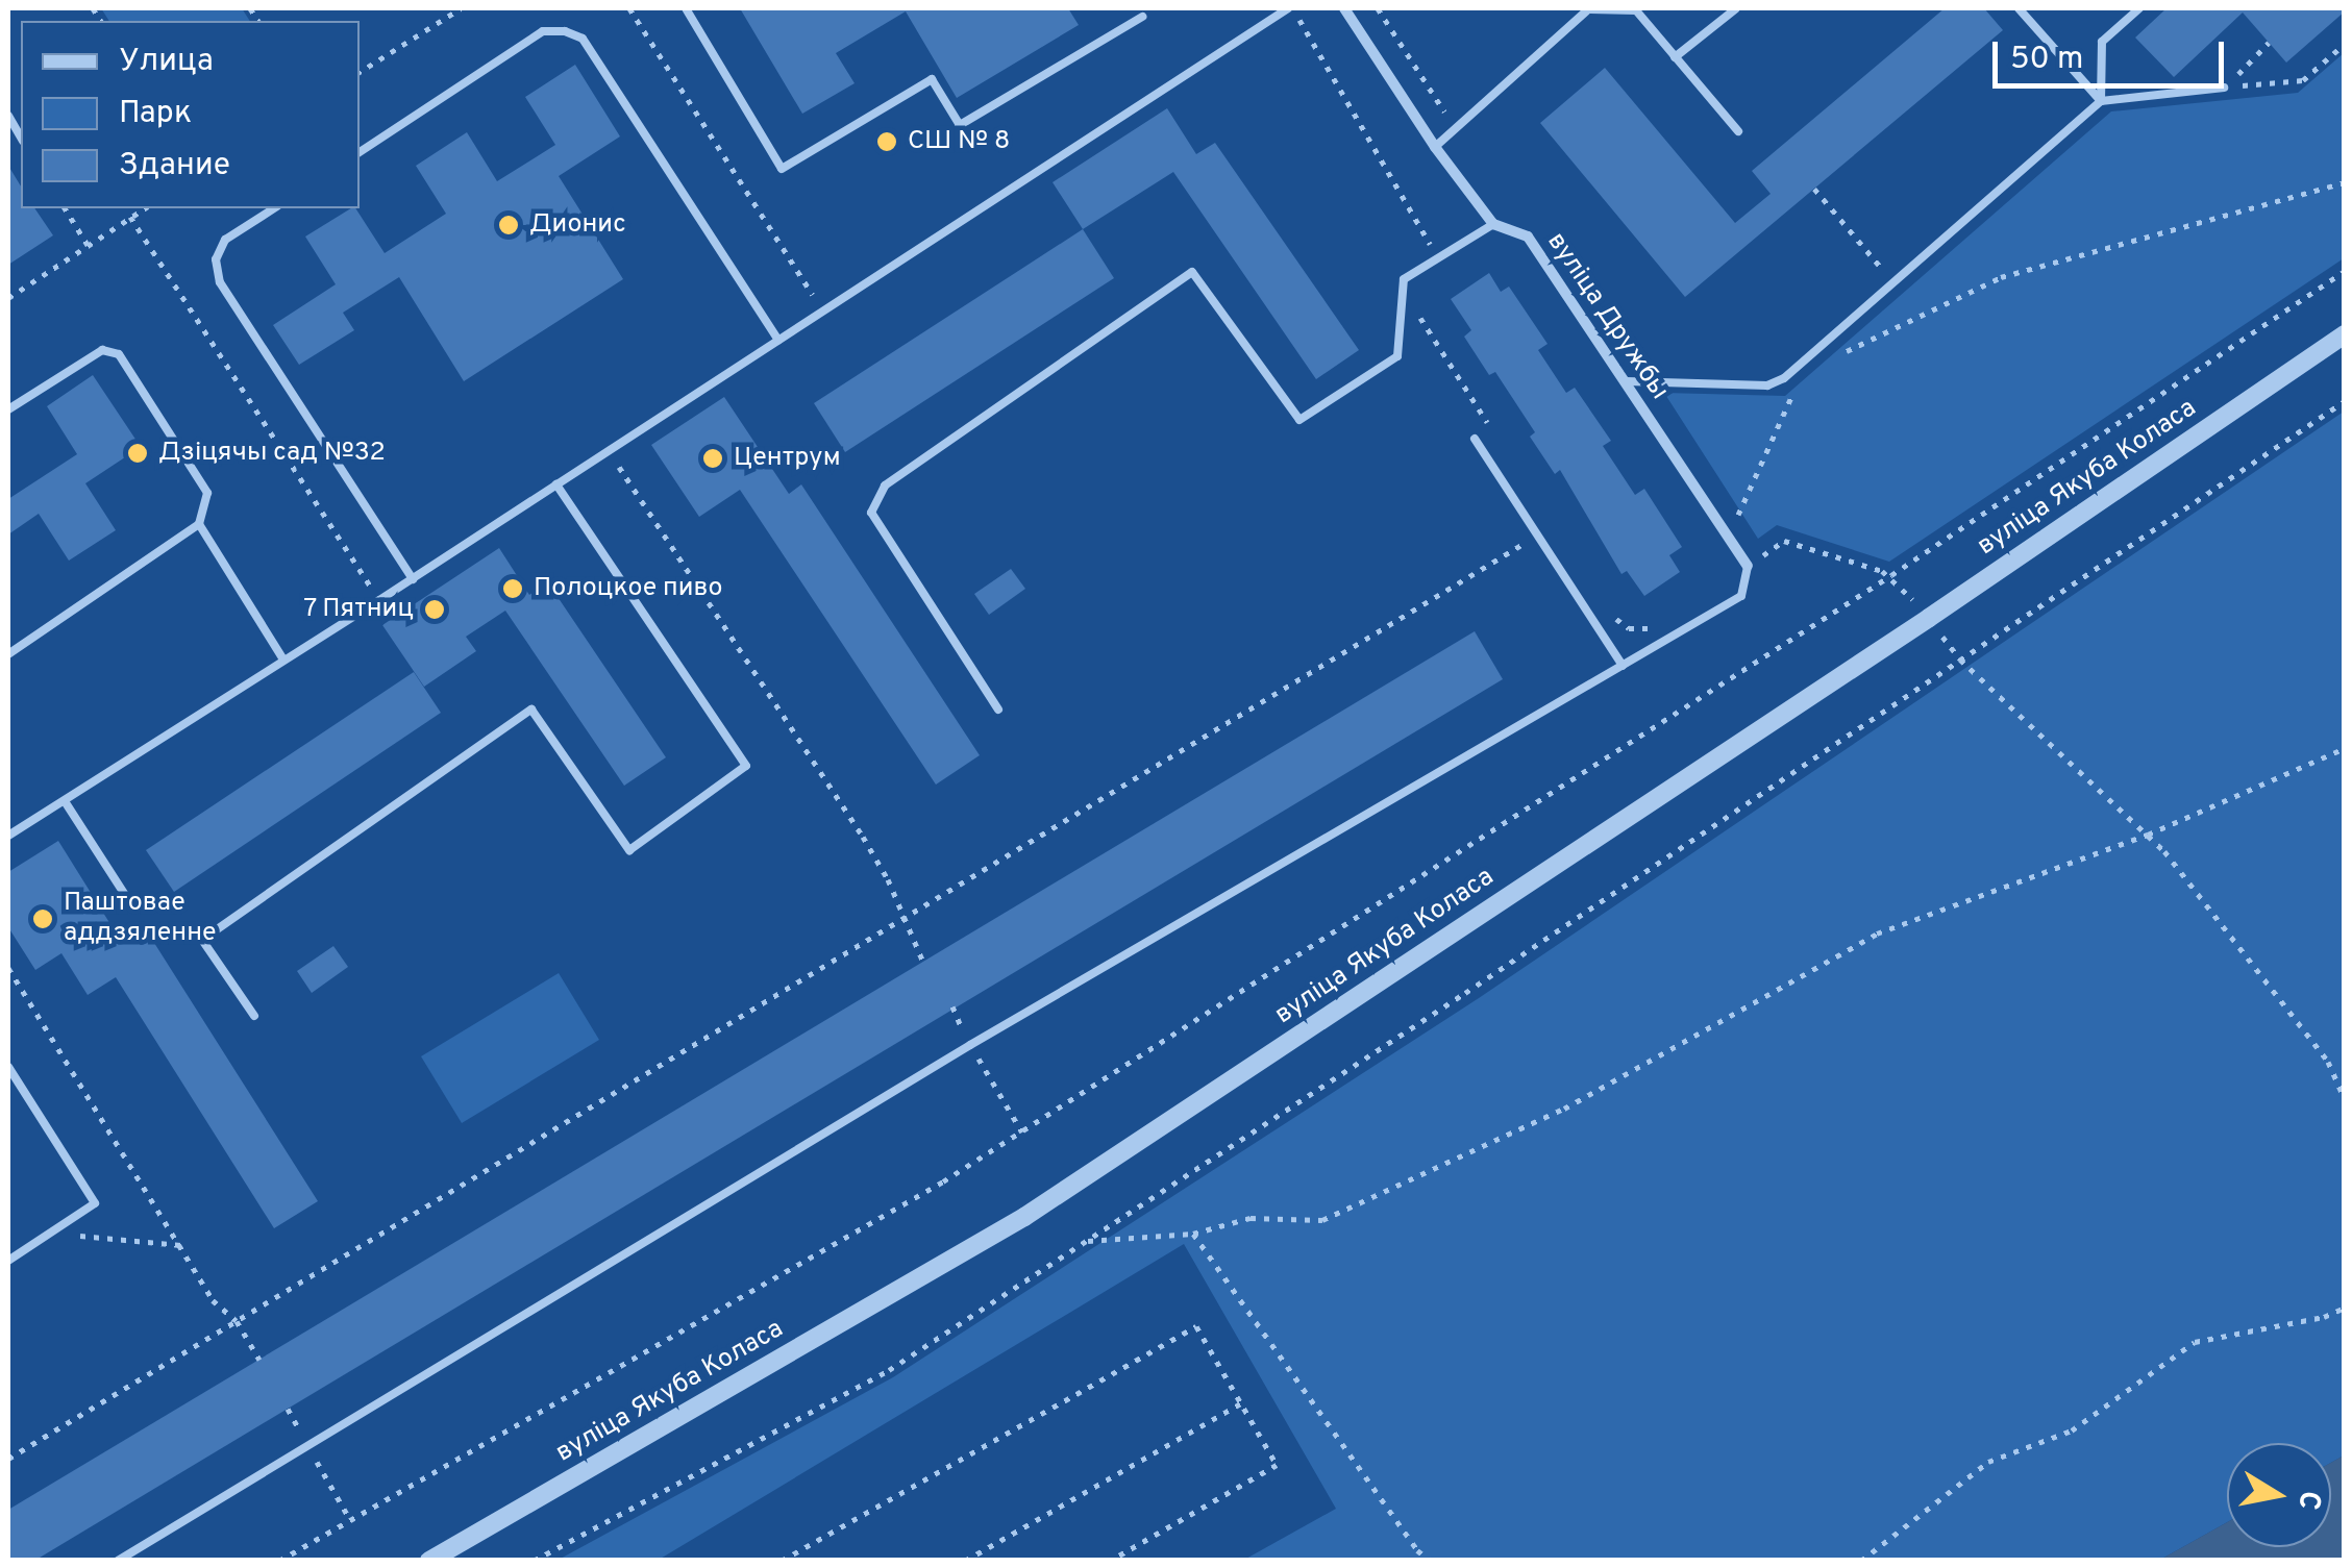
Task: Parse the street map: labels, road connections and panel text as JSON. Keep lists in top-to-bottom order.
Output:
{
  "streets": {
    "street": ["вуліца Дружбы", "вуліца Якуба Коласа"]
  },
  "places": [
    "СШ № 8",
    "Дионис",
    "Дзіцячы сад №32",
    "Центрум",
    "Полоцкое пиво",
    "7 Пятниц",
    "Паштовае аддзяленне"
  ],
  "legend": ["Улица", "Парк", "Здание"],
  "scale_bar": "50 m",
  "north": "right"
}
